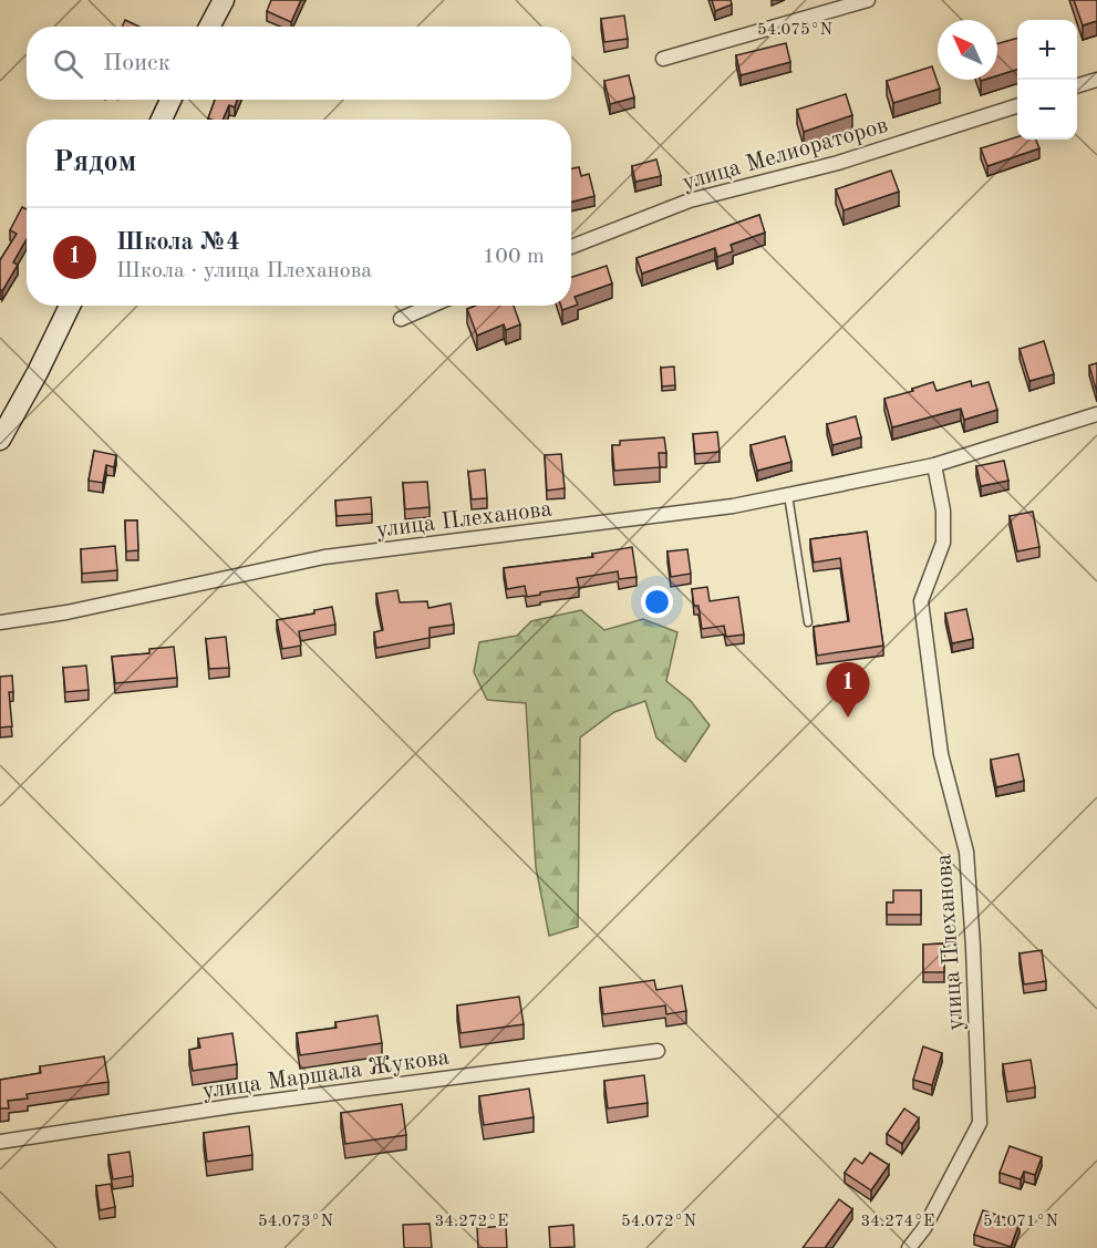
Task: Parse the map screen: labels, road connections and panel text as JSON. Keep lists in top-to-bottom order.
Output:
{
  "streets": {
    "street": ["улица Мелиораторов", "улица Плеханова", "улица Маршала Жукова"]
  },
  "north": "top left",
  "page": {
    "map_buttons": ["+", "−"],
    "search": "Поиск",
    "heading": "Рядом",
    "list": [
      {
        "mark": "1",
        "name": "Школа №4",
        "note": "Школа · улица Плеханова",
        "value": "100 m"
      }
    ],
    "pins": "1"
  },
  "coordinates": [
    "54.075°N",
    "54.073°N",
    "54.072°N",
    "34.272°E",
    "34.274°E",
    "54.071°N"
  ]
}
